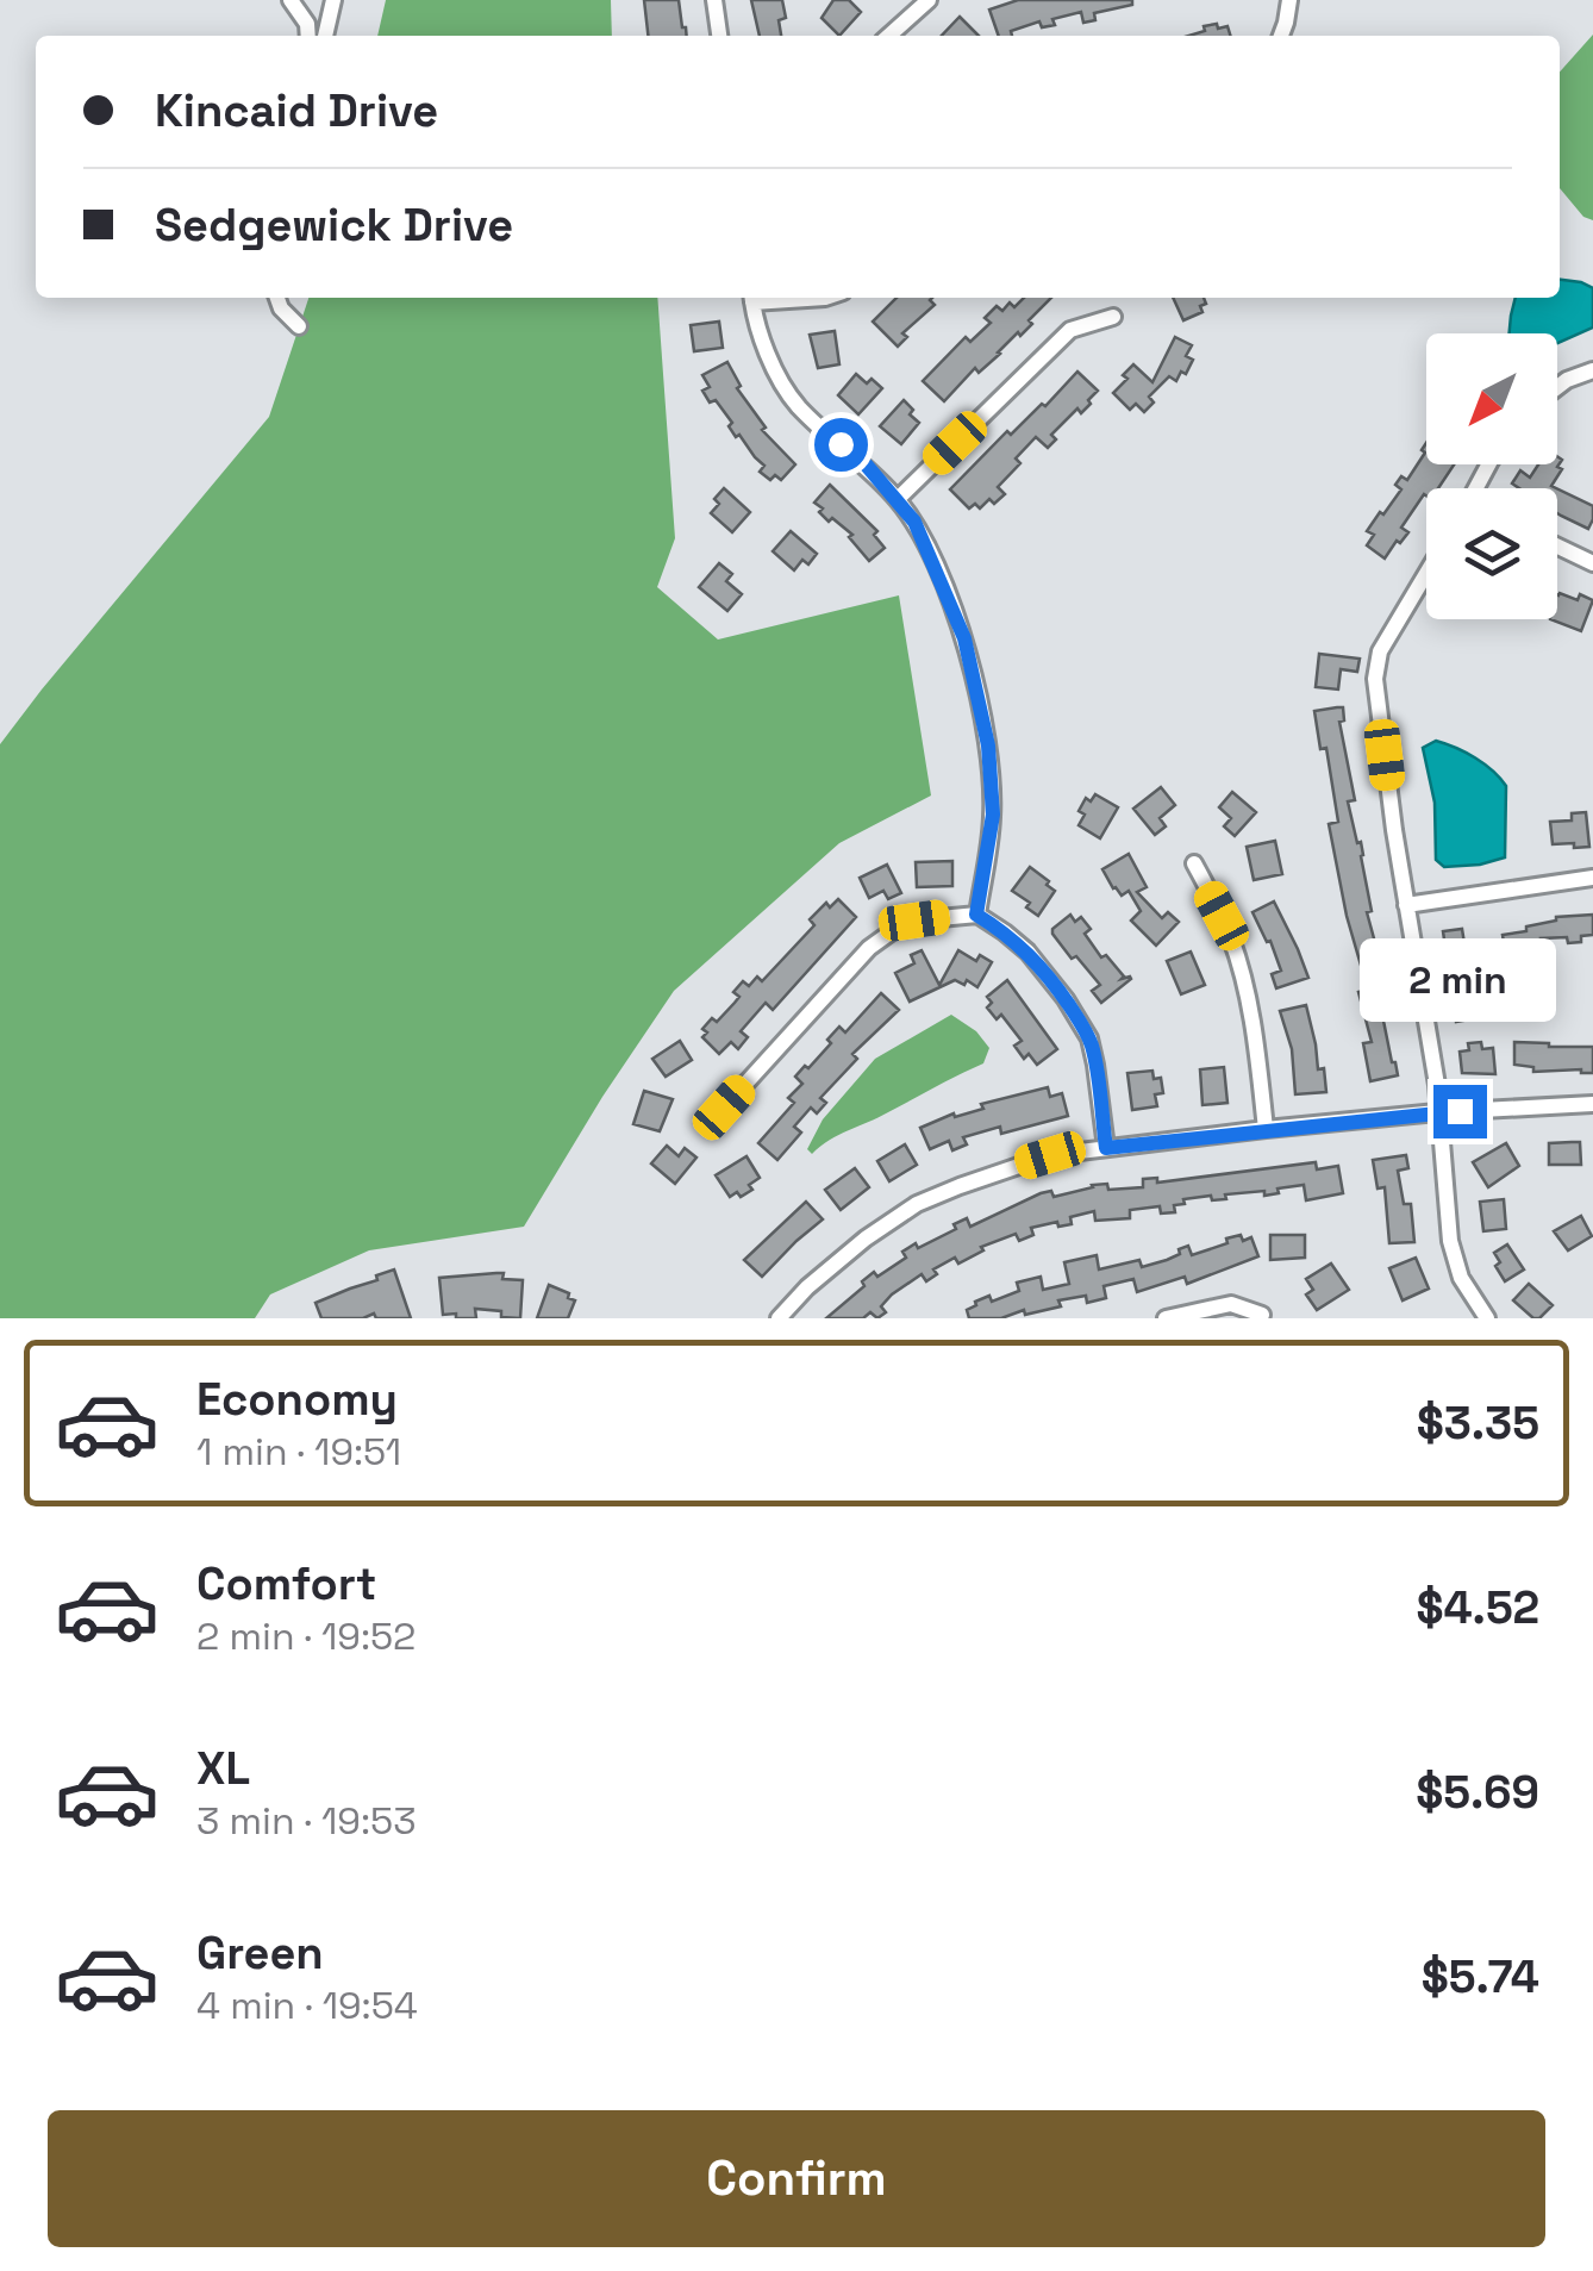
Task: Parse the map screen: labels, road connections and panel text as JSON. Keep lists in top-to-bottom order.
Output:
{
  "north": "bottom left",
  "page": {
    "banner": ["Kincaid Drive", "Sedgewick Drive"],
    "bubble": "2 min",
    "list": [
      {
        "name": "Economy",
        "note": "1 min · 19:51",
        "value": "$3.35"
      },
      {
        "name": "Comfort",
        "note": "2 min · 19:52",
        "value": "$4.52"
      },
      {
        "name": "XL",
        "note": "3 min · 19:53",
        "value": "$5.69"
      },
      {
        "name": "Green",
        "note": "4 min · 19:54",
        "value": "$5.74"
      }
    ],
    "buttons": "Confirm"
  }
}
